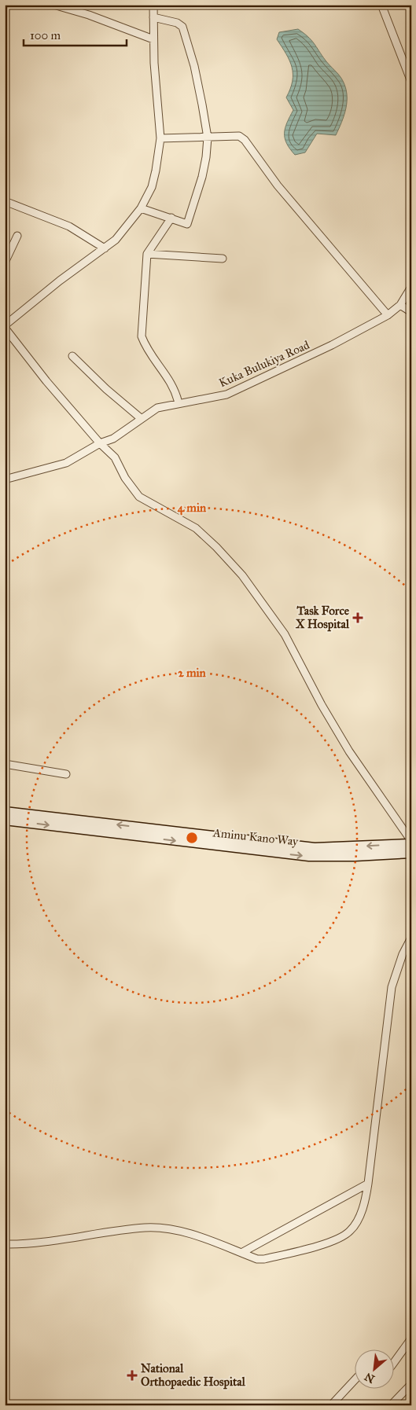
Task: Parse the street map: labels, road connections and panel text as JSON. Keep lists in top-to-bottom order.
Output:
{
  "streets": {
    "main road": ["Aminu Kano Way"],
    "street": ["Kuka Bulukiya Road"]
  },
  "places": {
    "health": ["Task Force X Hospital", "National Orthopaedic Hospital"]
  },
  "scale_bar": "100 m",
  "north": "bottom left",
  "rings": ["4 min", "2 min"]
}
